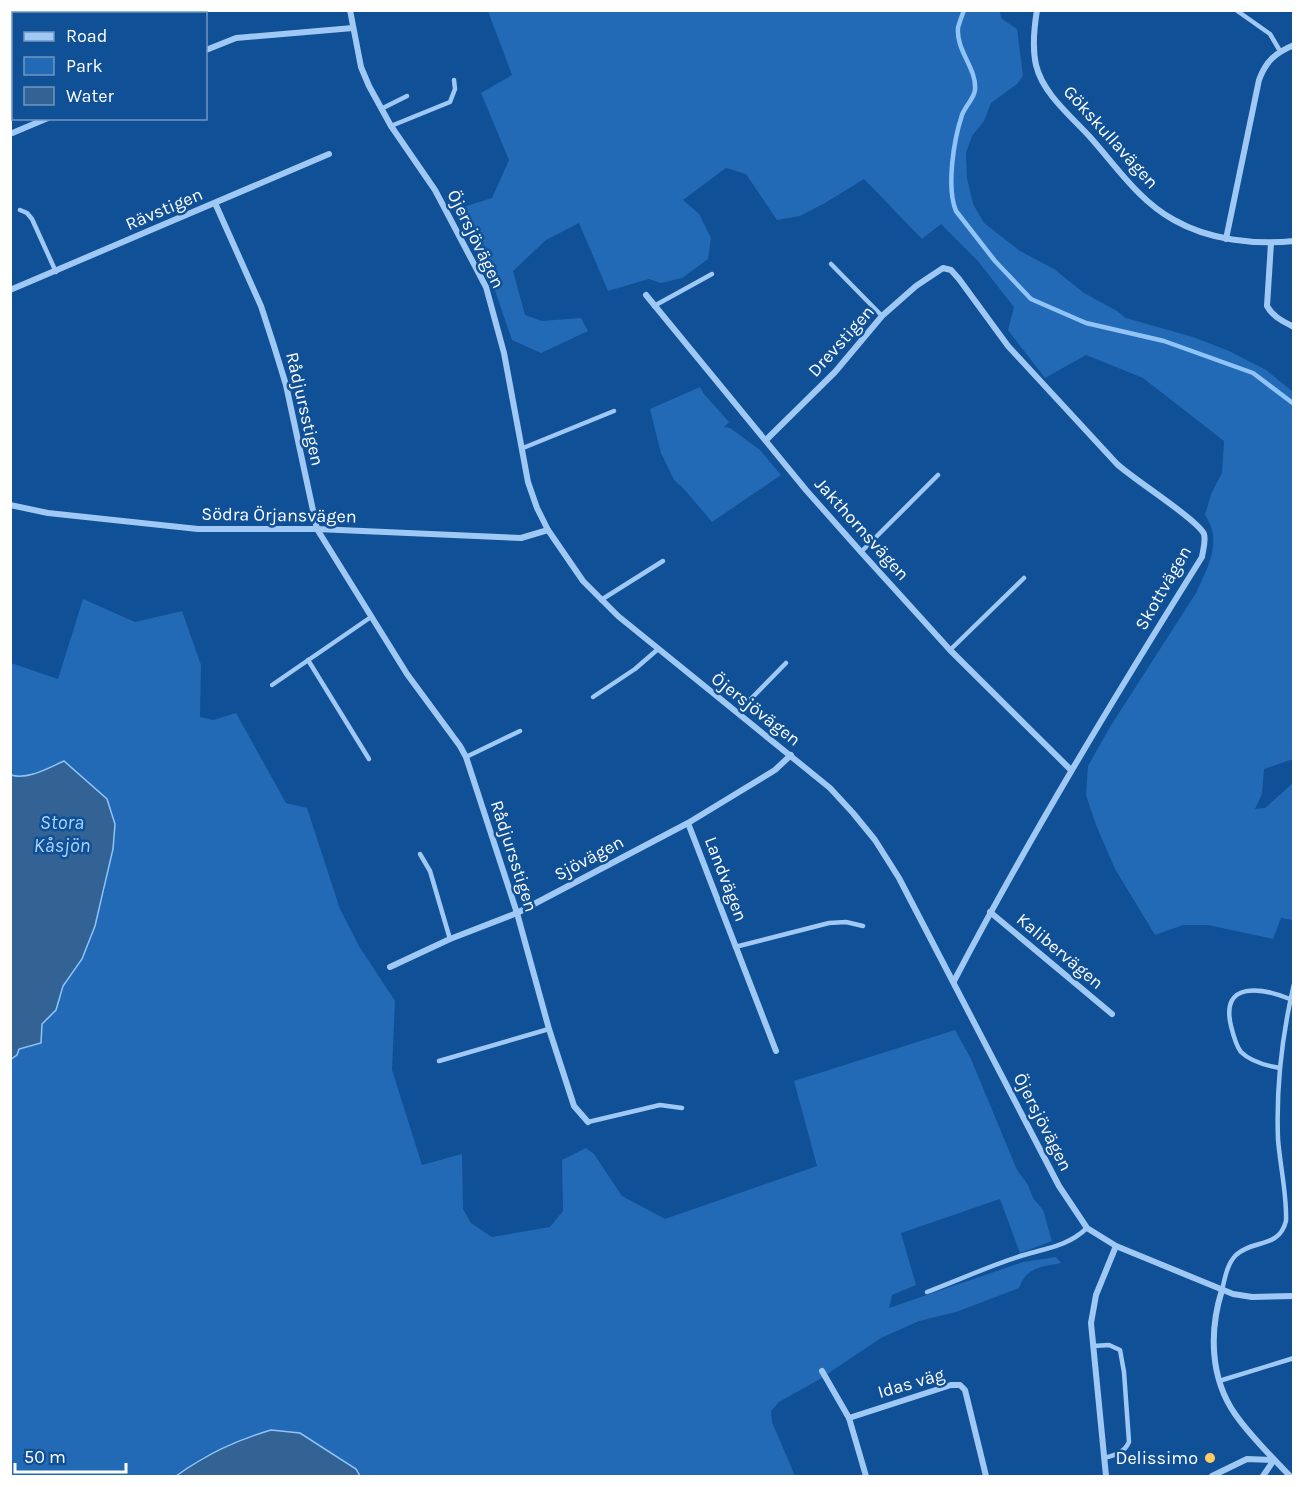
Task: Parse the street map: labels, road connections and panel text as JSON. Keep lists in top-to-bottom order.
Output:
{
  "streets": {
    "street": [
      "Gökskullavägen",
      "Rävstigen",
      "Öjersjövägen",
      "Drevstigen",
      "Rådjursstigen",
      "Södra Örjansvägen",
      "Jakthornsvägen",
      "Skottvägen",
      "Sjövägen",
      "Landvägen",
      "Kalibervägen",
      "Idas väg"
    ]
  },
  "crossings": [
    ["Rävstigen", "Rådjursstigen"],
    ["Öjersjövägen", "Södra Örjansvägen"],
    ["Öjersjövägen", "Skottvägen"],
    ["Öjersjövägen", "Sjövägen"],
    ["Drevstigen", "Jakthornsvägen"],
    ["Drevstigen", "Skottvägen"],
    ["Rådjursstigen", "Södra Örjansvägen"],
    ["Rådjursstigen", "Sjövägen"],
    ["Jakthornsvägen", "Skottvägen"],
    ["Skottvägen", "Kalibervägen"],
    ["Sjövägen", "Landvägen"]
  ],
  "water": ["Stora Kåsjön"],
  "places": ["Delissimo"],
  "legend": ["Road", "Park", "Water"],
  "scale_bar": "50 m"
}
